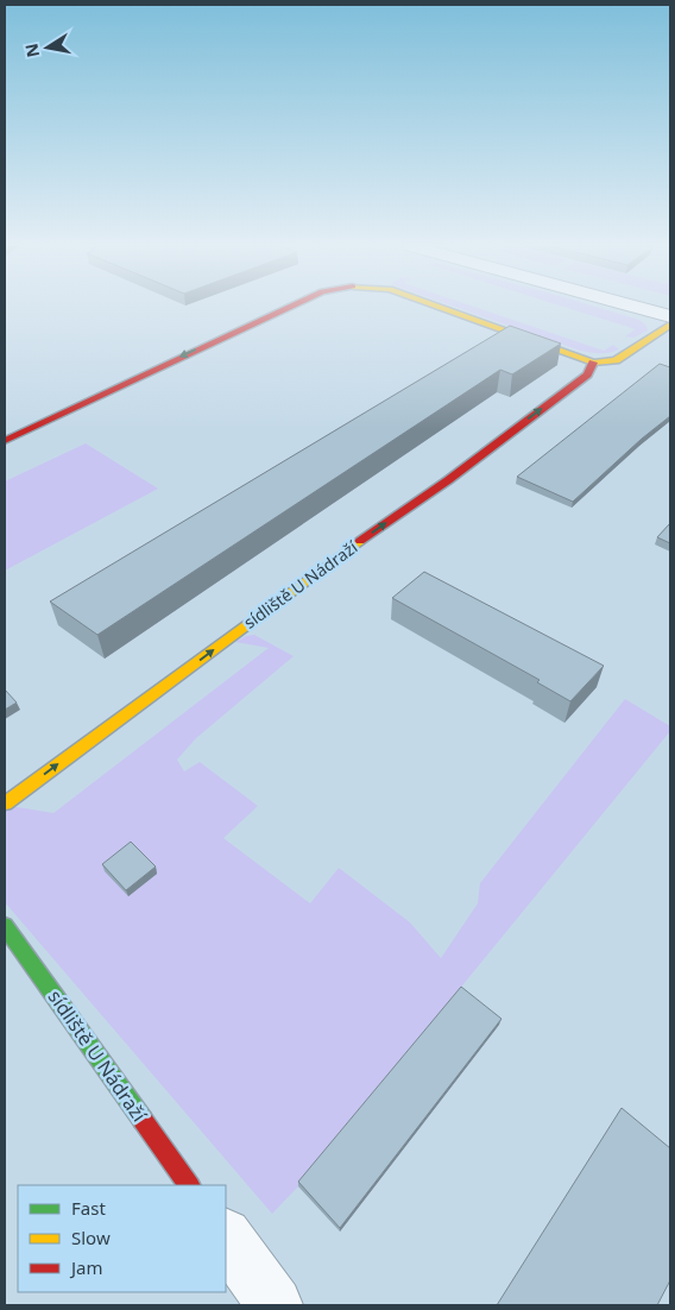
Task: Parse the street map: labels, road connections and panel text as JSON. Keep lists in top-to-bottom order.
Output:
{
  "streets": {
    "street": ["sídliště U Nádraží"]
  },
  "one_way": ["sídliště U Nádraží"],
  "legend": ["Fast", "Slow", "Jam"],
  "north": "left"
}
